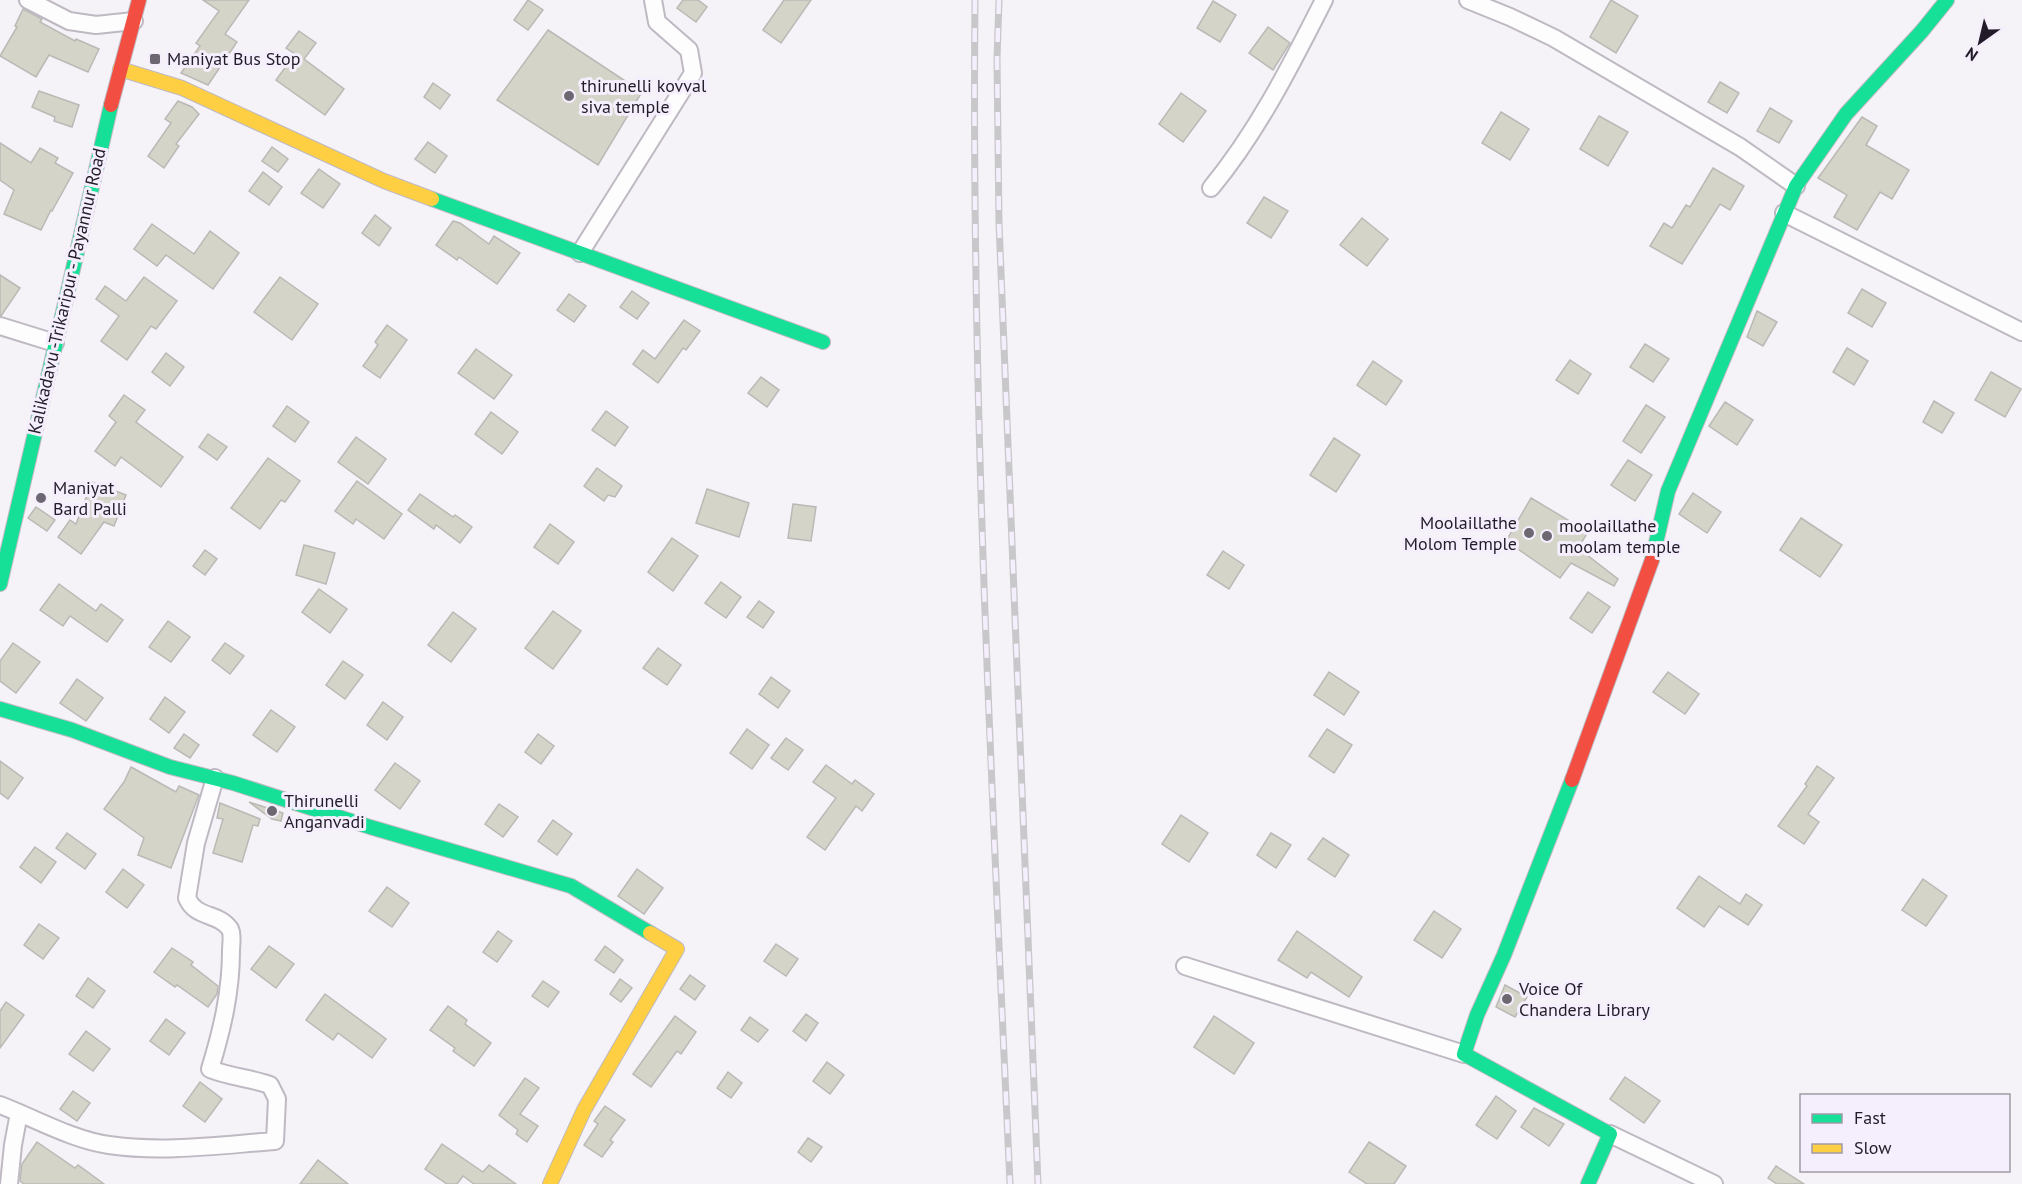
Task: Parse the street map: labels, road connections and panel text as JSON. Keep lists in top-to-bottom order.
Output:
{
  "streets": {
    "street": ["Kalikadavu -Trikaripur - Payannur Road"]
  },
  "places": {
    "transit": ["Maniyat Bus Stop"],
    "other": [
      "thirunelli kovval siva temple",
      "Maniyat Bard Palli",
      "Moolaillathe Molom Temple",
      "moolaillathe moolam temple",
      "Thirunelli Anganvadi",
      "Voice Of Chandera Library"
    ]
  },
  "legend": ["Fast", "Slow"],
  "north": "bottom left"
}
